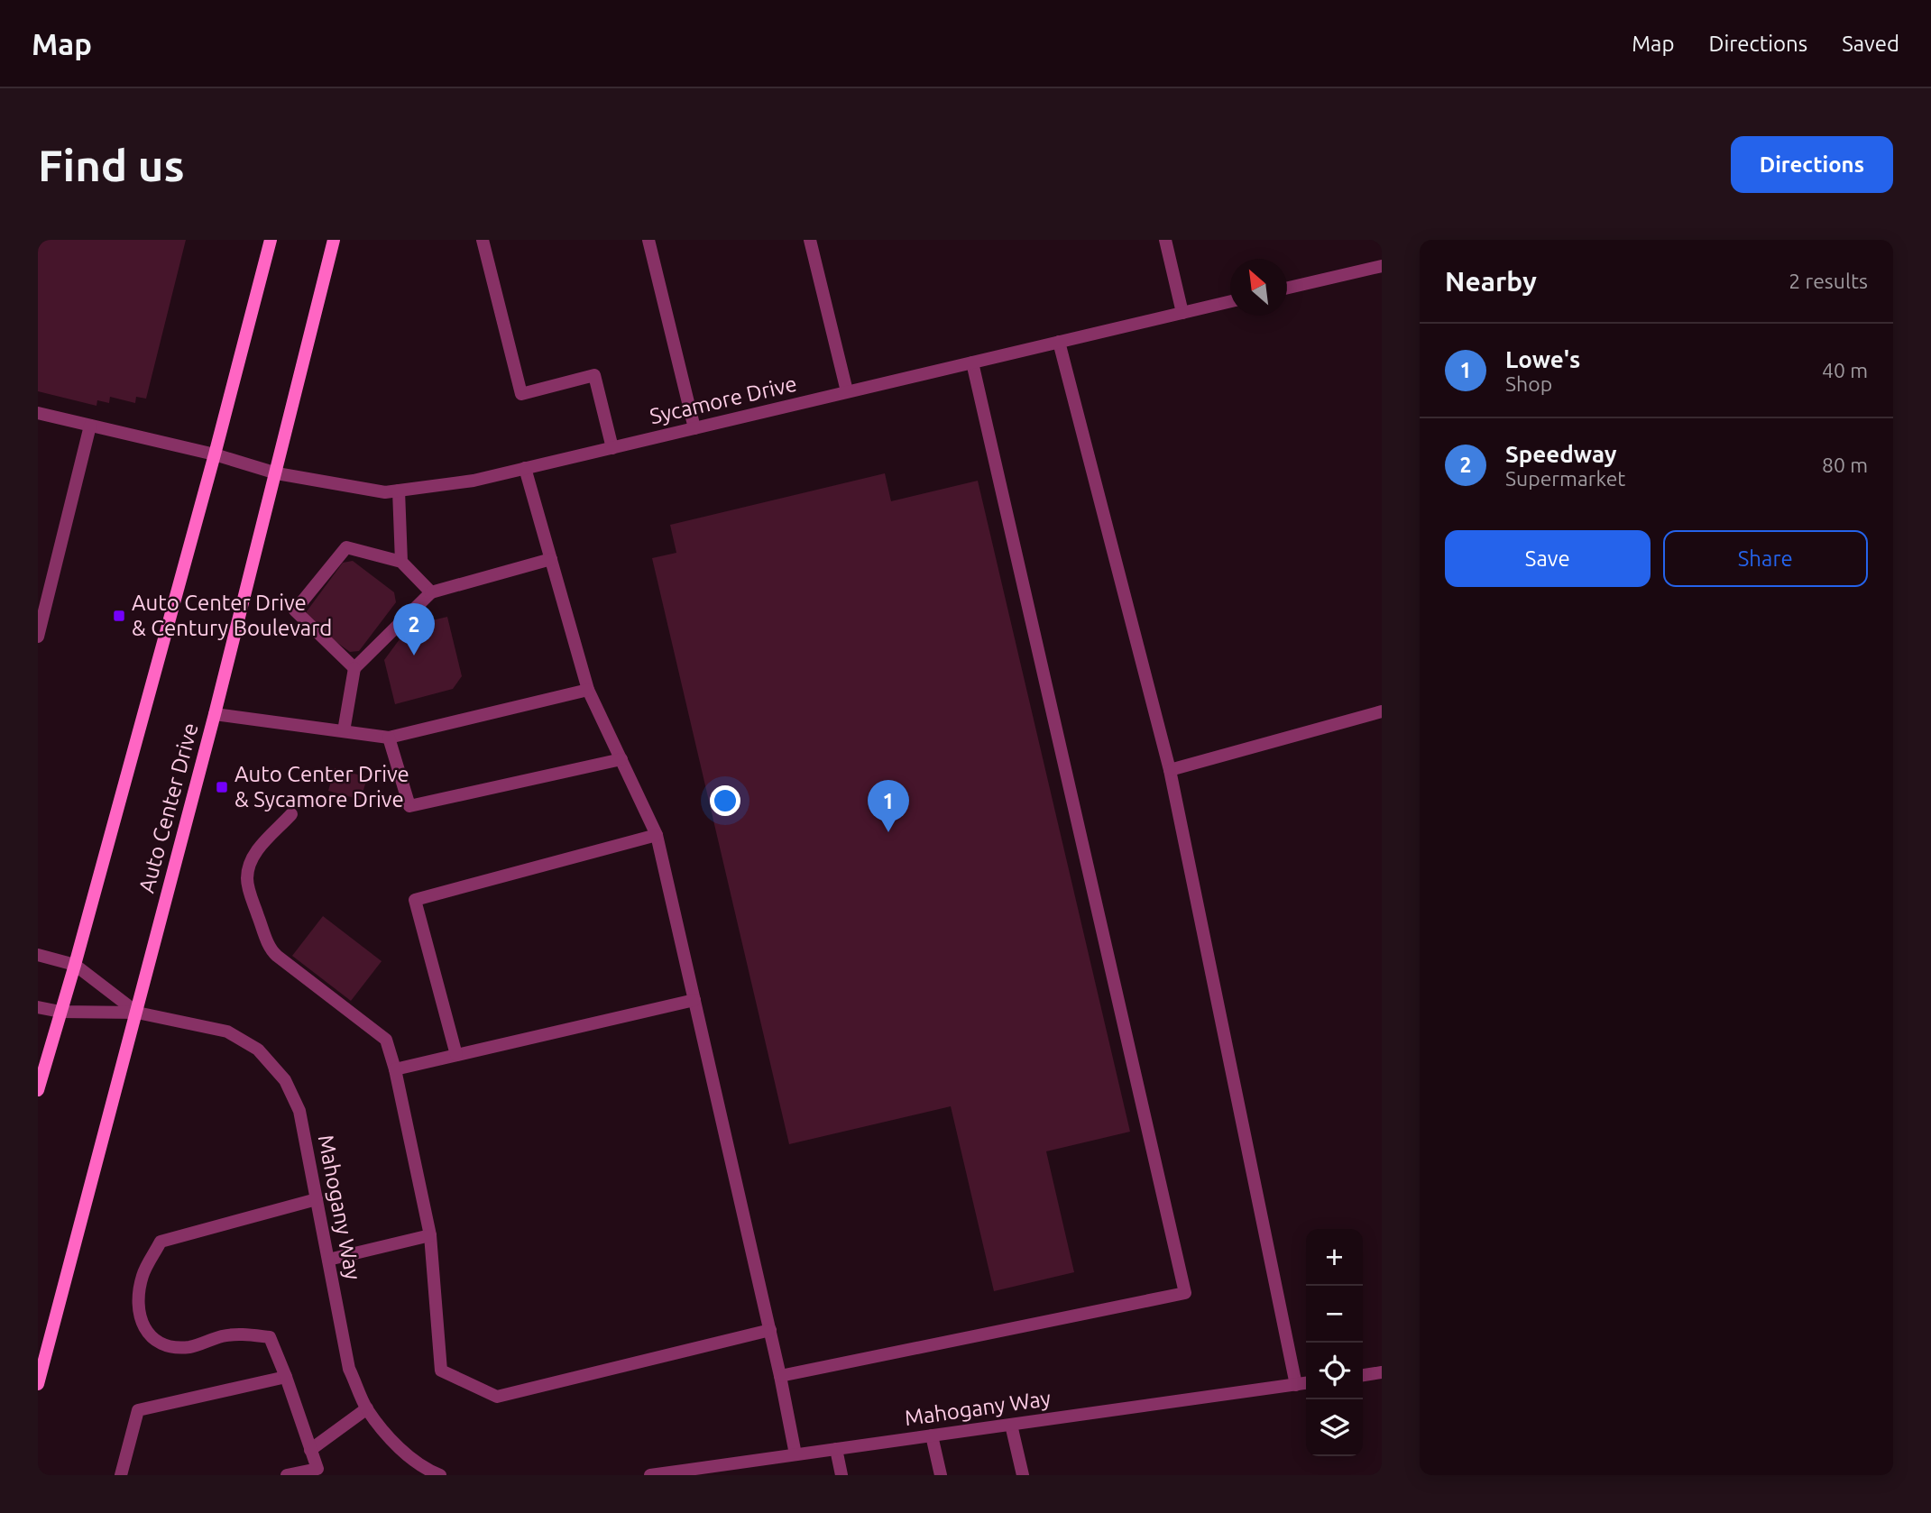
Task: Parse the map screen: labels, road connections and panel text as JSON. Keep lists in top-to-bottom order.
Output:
{
  "streets": {
    "main road": ["Auto Center Drive"],
    "street": ["Sycamore Drive", "Mahogany Way"]
  },
  "crossings": [
    ["Sycamore Drive", "Auto Center Drive"],
    ["Auto Center Drive", "Mahogany Way"]
  ],
  "places": {
    "transit": ["Auto Center Drive & Century Boulevard", "Auto Center Drive & Sycamore Drive"]
  },
  "north": "top left",
  "page": {
    "header": "Map",
    "nav": ["Map", "Directions", "Saved"],
    "buttons": [
      "Directions",
      ["Save", "Share"]
    ],
    "title": "Find us",
    "heading": ["Nearby", "2 results"],
    "list": [
      {
        "mark": "1",
        "name": "Lowe's",
        "note": "Shop",
        "value": "40 m"
      },
      {
        "mark": "2",
        "name": "Speedway",
        "note": "Supermarket",
        "value": "80 m"
      }
    ],
    "pins": ["2", "1"],
    "map_buttons": ["+", "−"]
  }
}
